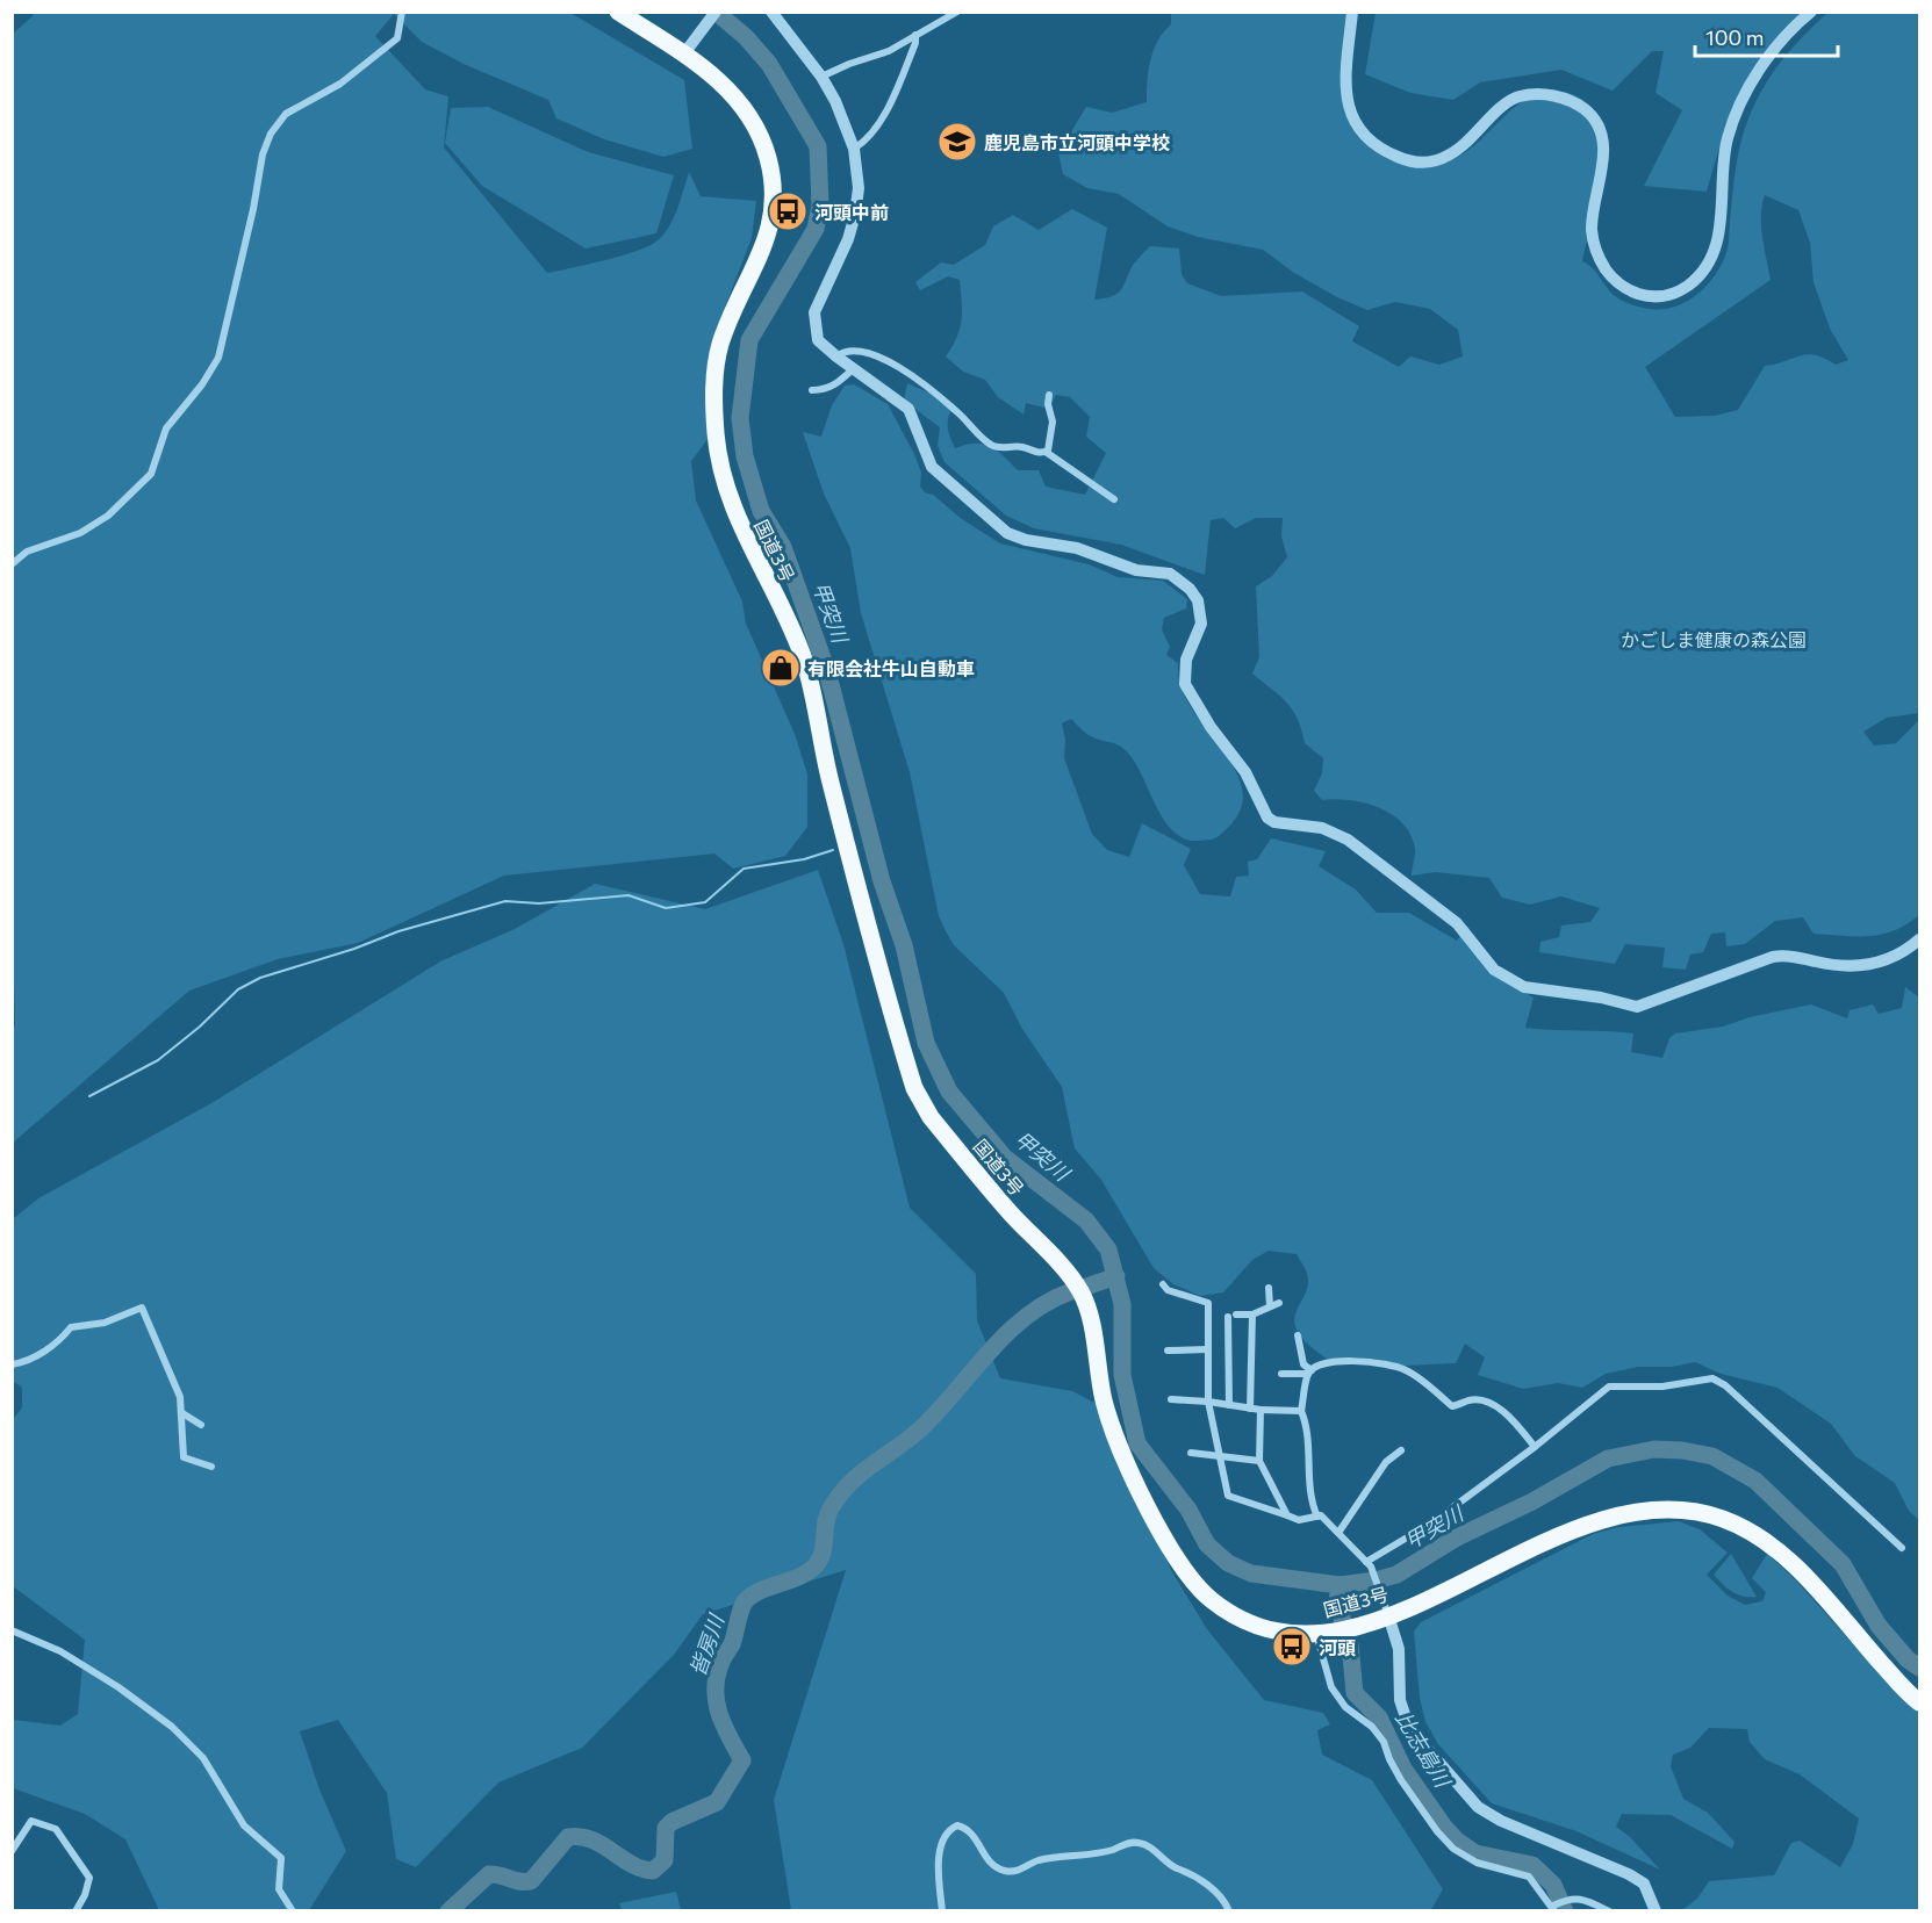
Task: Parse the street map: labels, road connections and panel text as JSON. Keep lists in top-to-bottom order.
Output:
{
  "streets": {
    "highway": ["国道3号"]
  },
  "water": ["甲突川", "皆房川", "比志島川"],
  "parks": ["かごしま健康の森公園"],
  "places": {
    "school or university": ["鹿児島市立河頭中学校"],
    "bus stop": ["河頭中前", "河頭"],
    "shop": ["有限会社牛山自動車"]
  },
  "scale_bar": "100 m"
}
